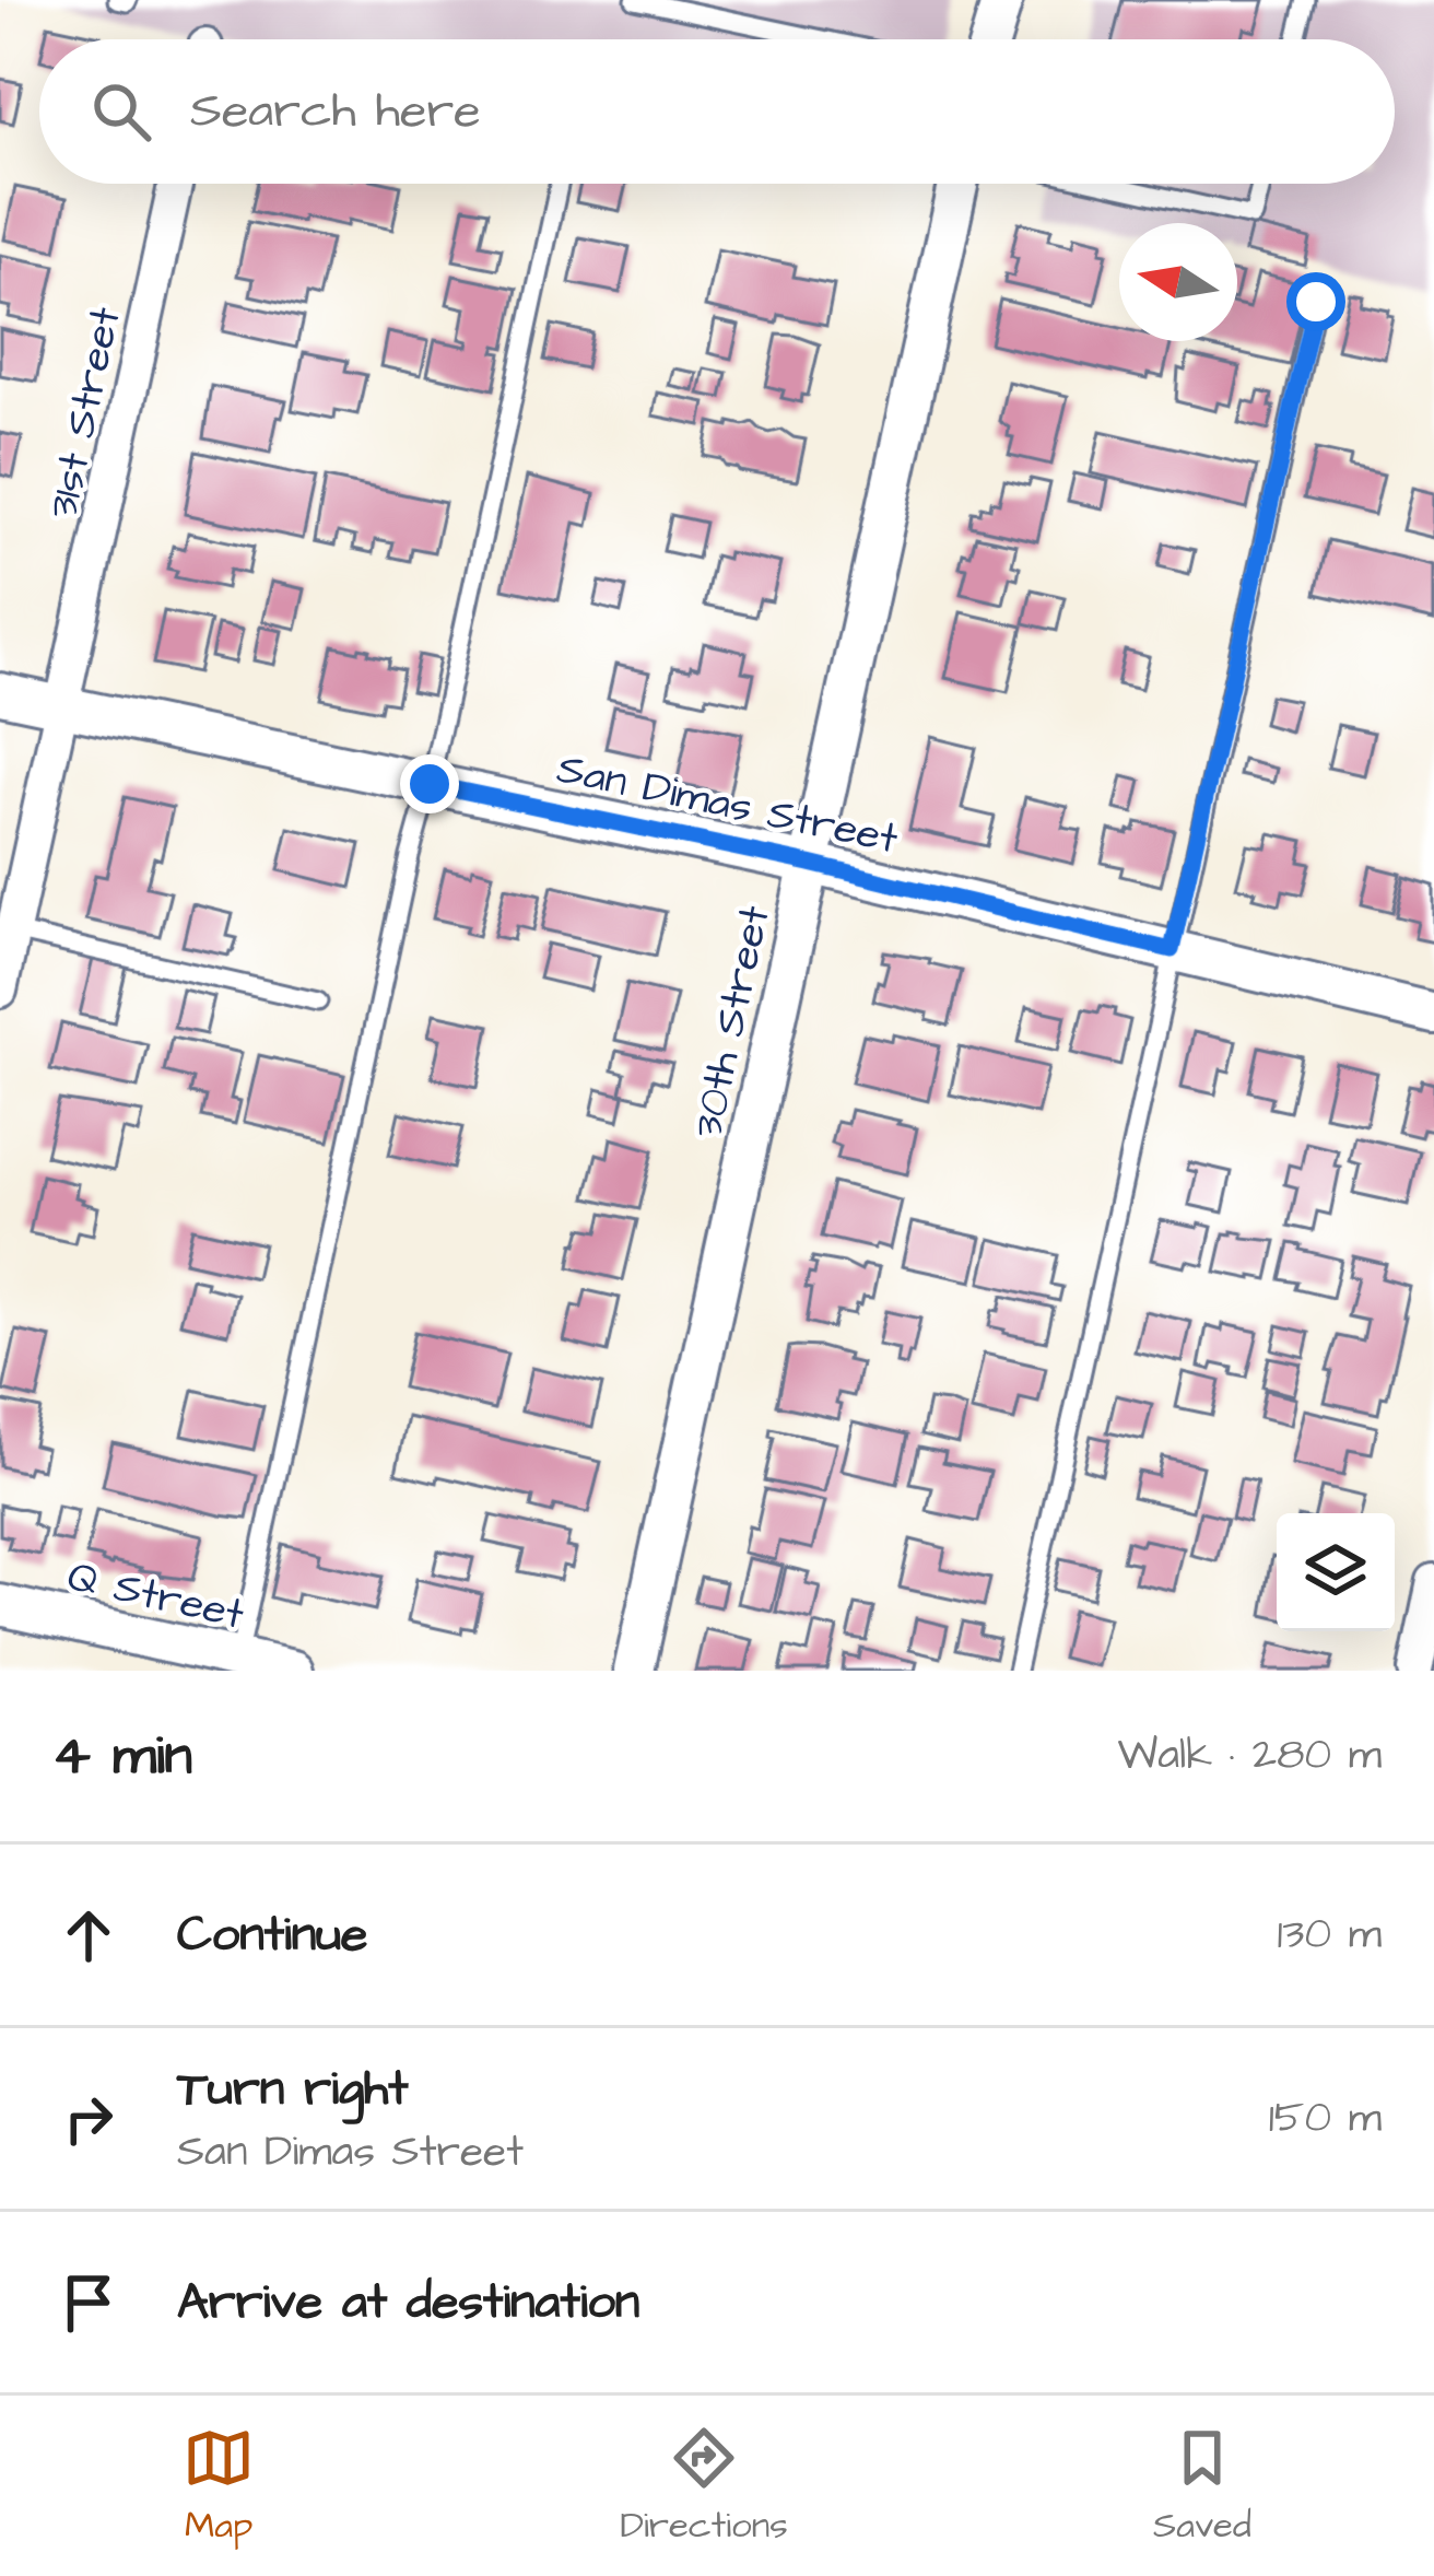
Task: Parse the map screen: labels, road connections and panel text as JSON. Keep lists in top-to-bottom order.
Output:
{
  "streets": {
    "street": [
      "31st Street",
      "San Dimas Street",
      "30th Street",
      "Q Street"
    ]
  },
  "crossings": [
    ["31st Street", "San Dimas Street"],
    ["San Dimas Street", "30th Street"]
  ],
  "north": "left",
  "page": {
    "search": "Search here",
    "heading": ["4 min", "Walk · 280 m"],
    "list": [
      ["Continue", "130 m"],
      ["Turn right", "San Dimas Street", "150 m"],
      "Arrive at destination"
    ],
    "nav": ["Map", "Directions", "Saved"]
  }
}
